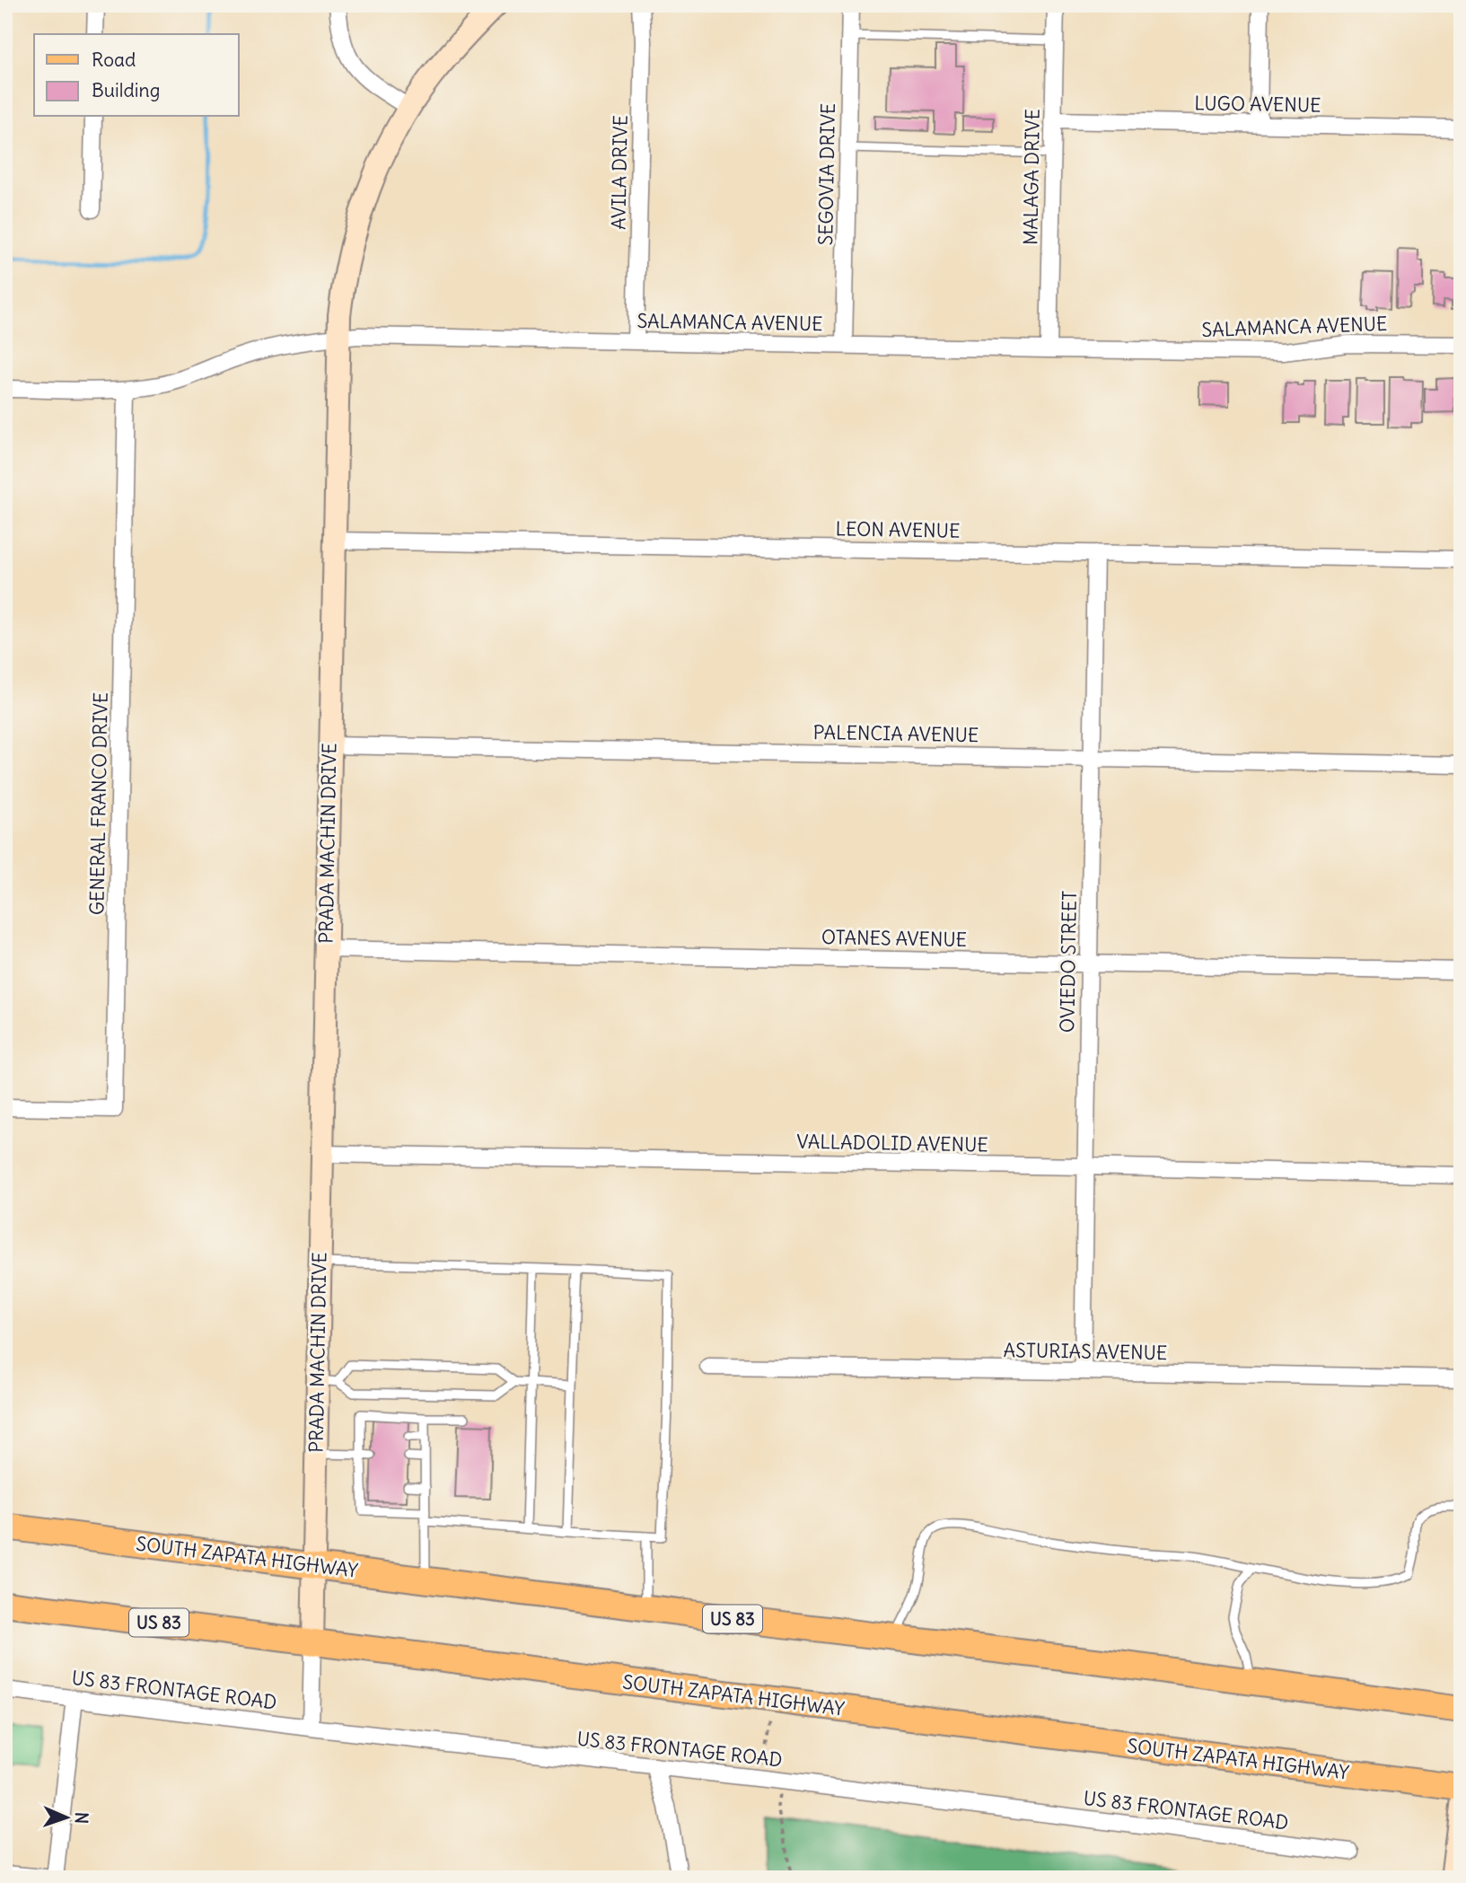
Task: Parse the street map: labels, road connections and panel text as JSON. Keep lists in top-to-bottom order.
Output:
{
  "streets": {
    "main road": ["SOUTH ZAPATA HIGHWAY", "US 83"],
    "street": [
      "LUGO AVENUE",
      "AVILA DRIVE",
      "SEGOVIA DRIVE",
      "MALAGA DRIVE",
      "SALAMANCA AVENUE",
      "LEON AVENUE",
      "PALENCIA AVENUE",
      "GENERAL FRANCO DRIVE",
      "PRADA MACHIN DRIVE",
      "OTANES AVENUE",
      "OVIEDO STREET",
      "VALLADOLID AVENUE",
      "ASTURIAS AVENUE",
      "US 83 FRONTAGE ROAD"
    ]
  },
  "crossings": [
    ["LUGO AVENUE", "MALAGA DRIVE"],
    ["AVILA DRIVE", "SALAMANCA AVENUE"],
    ["SEGOVIA DRIVE", "SALAMANCA AVENUE"],
    ["MALAGA DRIVE", "SALAMANCA AVENUE"],
    ["SALAMANCA AVENUE", "GENERAL FRANCO DRIVE"],
    ["SALAMANCA AVENUE", "PRADA MACHIN DRIVE"],
    ["LEON AVENUE", "PRADA MACHIN DRIVE"],
    ["LEON AVENUE", "OVIEDO STREET"],
    ["PALENCIA AVENUE", "PRADA MACHIN DRIVE"],
    ["PALENCIA AVENUE", "OVIEDO STREET"],
    ["PRADA MACHIN DRIVE", "OTANES AVENUE"],
    ["PRADA MACHIN DRIVE", "VALLADOLID AVENUE"],
    ["PRADA MACHIN DRIVE", "SOUTH ZAPATA HIGHWAY"],
    ["PRADA MACHIN DRIVE", "US 83 FRONTAGE ROAD"],
    ["OTANES AVENUE", "OVIEDO STREET"],
    ["OVIEDO STREET", "VALLADOLID AVENUE"],
    ["OVIEDO STREET", "ASTURIAS AVENUE"]
  ],
  "legend": ["Road", "Building"],
  "north": "right"
}
